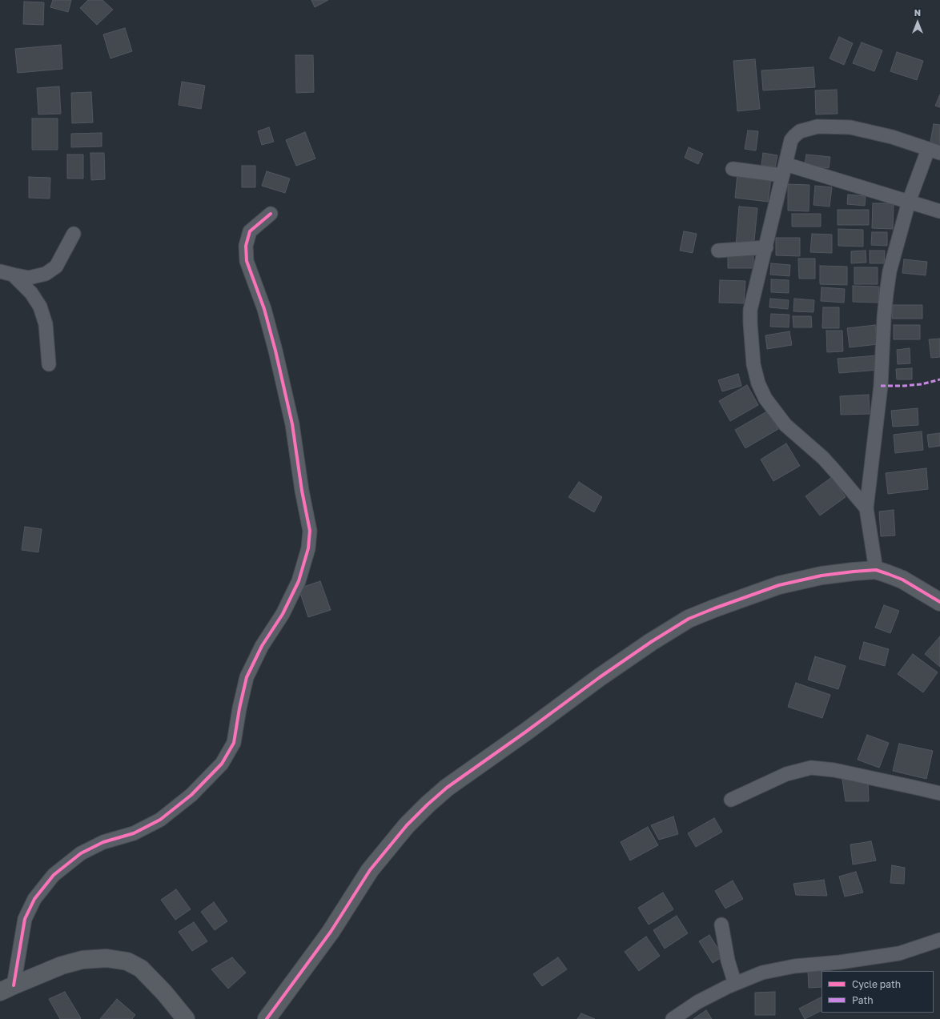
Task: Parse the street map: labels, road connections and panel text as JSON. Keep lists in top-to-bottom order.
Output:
{
  "legend": ["Cycle path", "Path"],
  "north": "top"
}
